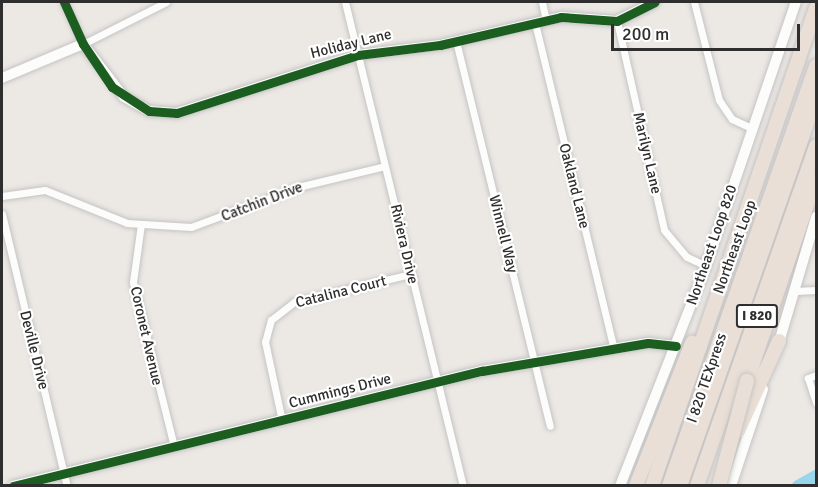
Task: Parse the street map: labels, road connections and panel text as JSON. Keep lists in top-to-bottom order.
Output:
{
  "streets": {
    "highway": ["Northeast Loop", "I 820", "I 820 TEXpress"],
    "street": [
      "Holiday Lane",
      "Marilyn Lane",
      "Oakland Lane",
      "Catchin Drive",
      "Winnell Way",
      "Riviera Drive",
      "Northeast Loop 820",
      "Catalina Court",
      "Coronet Avenue",
      "Deville Drive",
      "Cummings Drive"
    ]
  },
  "crossings": [
    ["Holiday Lane", "Marilyn Lane"],
    ["Holiday Lane", "Oakland Lane"],
    ["Holiday Lane", "Winnell Way"],
    ["Holiday Lane", "Riviera Drive"],
    ["Marilyn Lane", "Northeast Loop 820"],
    ["Oakland Lane", "Cummings Drive"],
    ["Catchin Drive", "Riviera Drive"],
    ["Catchin Drive", "Coronet Avenue"],
    ["Winnell Way", "Cummings Drive"],
    ["Riviera Drive", "Catalina Court"],
    ["Riviera Drive", "Cummings Drive"],
    ["Northeast Loop 820", "Cummings Drive"],
    ["Catalina Court", "Cummings Drive"],
    ["Coronet Avenue", "Cummings Drive"],
    ["Deville Drive", "Cummings Drive"]
  ],
  "scale_bar": "200 m"
}
